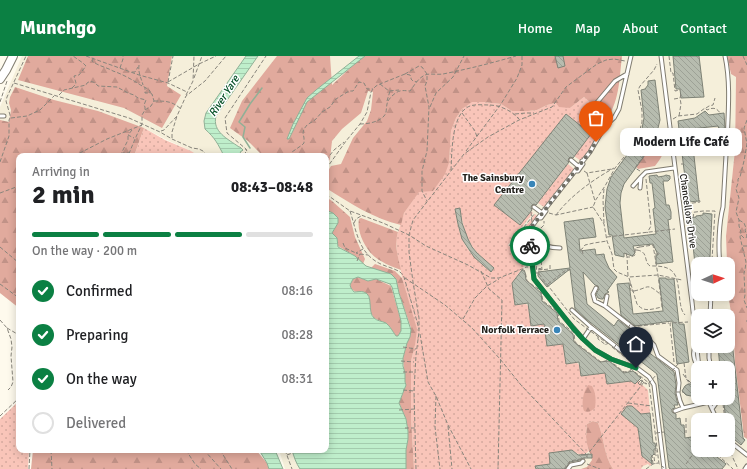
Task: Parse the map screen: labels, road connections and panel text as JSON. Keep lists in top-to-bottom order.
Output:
{
  "streets": {
    "lane": ["Chancellors Drive"]
  },
  "water": ["River Yare"],
  "places": ["Modern Life Café", "The Sainsbury Centre", "Norfolk Terrace"],
  "north": "right",
  "page": {
    "header": "Munchgo",
    "nav": [
      "Home",
      "Map",
      "About",
      "Contact"
    ],
    "bubble": "Modern Life Café",
    "heading": ["2 min", "Arriving in", "08:43–08:48"],
    "bar": "On the way · 200 m",
    "map_buttons": ["+", "−"],
    "list": [
      ["Confirmed", "08:16"],
      ["Preparing", "08:28"],
      ["On the way", "08:31"],
      "Delivered"
    ]
  }
}
